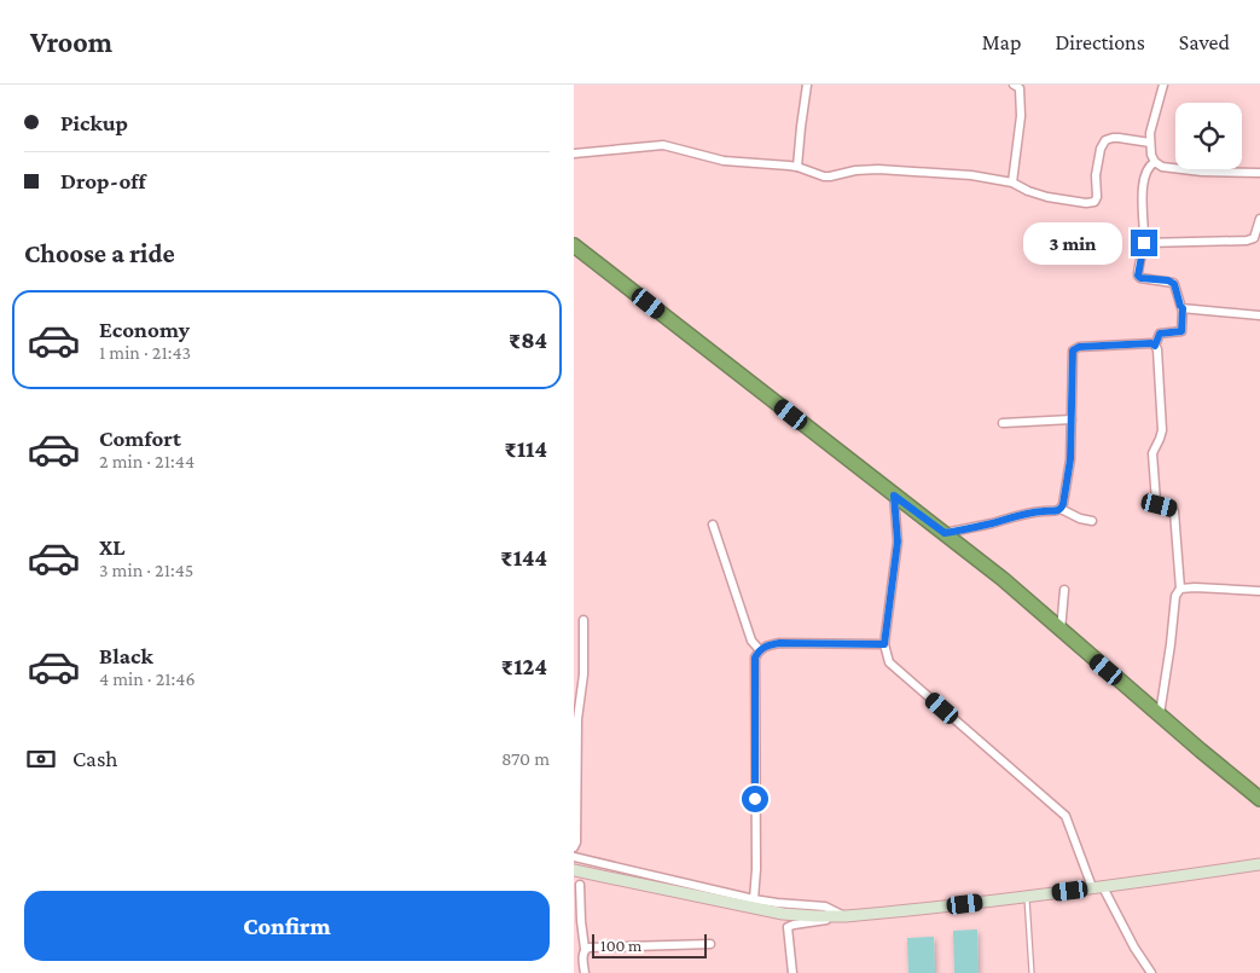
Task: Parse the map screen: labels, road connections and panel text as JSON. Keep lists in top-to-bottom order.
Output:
{
  "scale_bar": "100 m",
  "page": {
    "header": "Vroom",
    "nav": ["Map", "Directions", "Saved"],
    "banner": ["Pickup", "Drop-off"],
    "heading": "Choose a ride",
    "bubble": "3 min",
    "list": [
      {
        "name": "Economy",
        "note": "1 min · 21:43",
        "value": "₹84"
      },
      {
        "name": "Comfort",
        "note": "2 min · 21:44",
        "value": "₹114"
      },
      {
        "name": "XL",
        "note": "3 min · 21:45",
        "value": "₹144"
      },
      {
        "name": "Black",
        "note": "4 min · 21:46",
        "value": "₹124"
      }
    ],
    "pay": ["Cash", "870 m"],
    "buttons": "Confirm",
    "scale": "100 m"
  }
}
